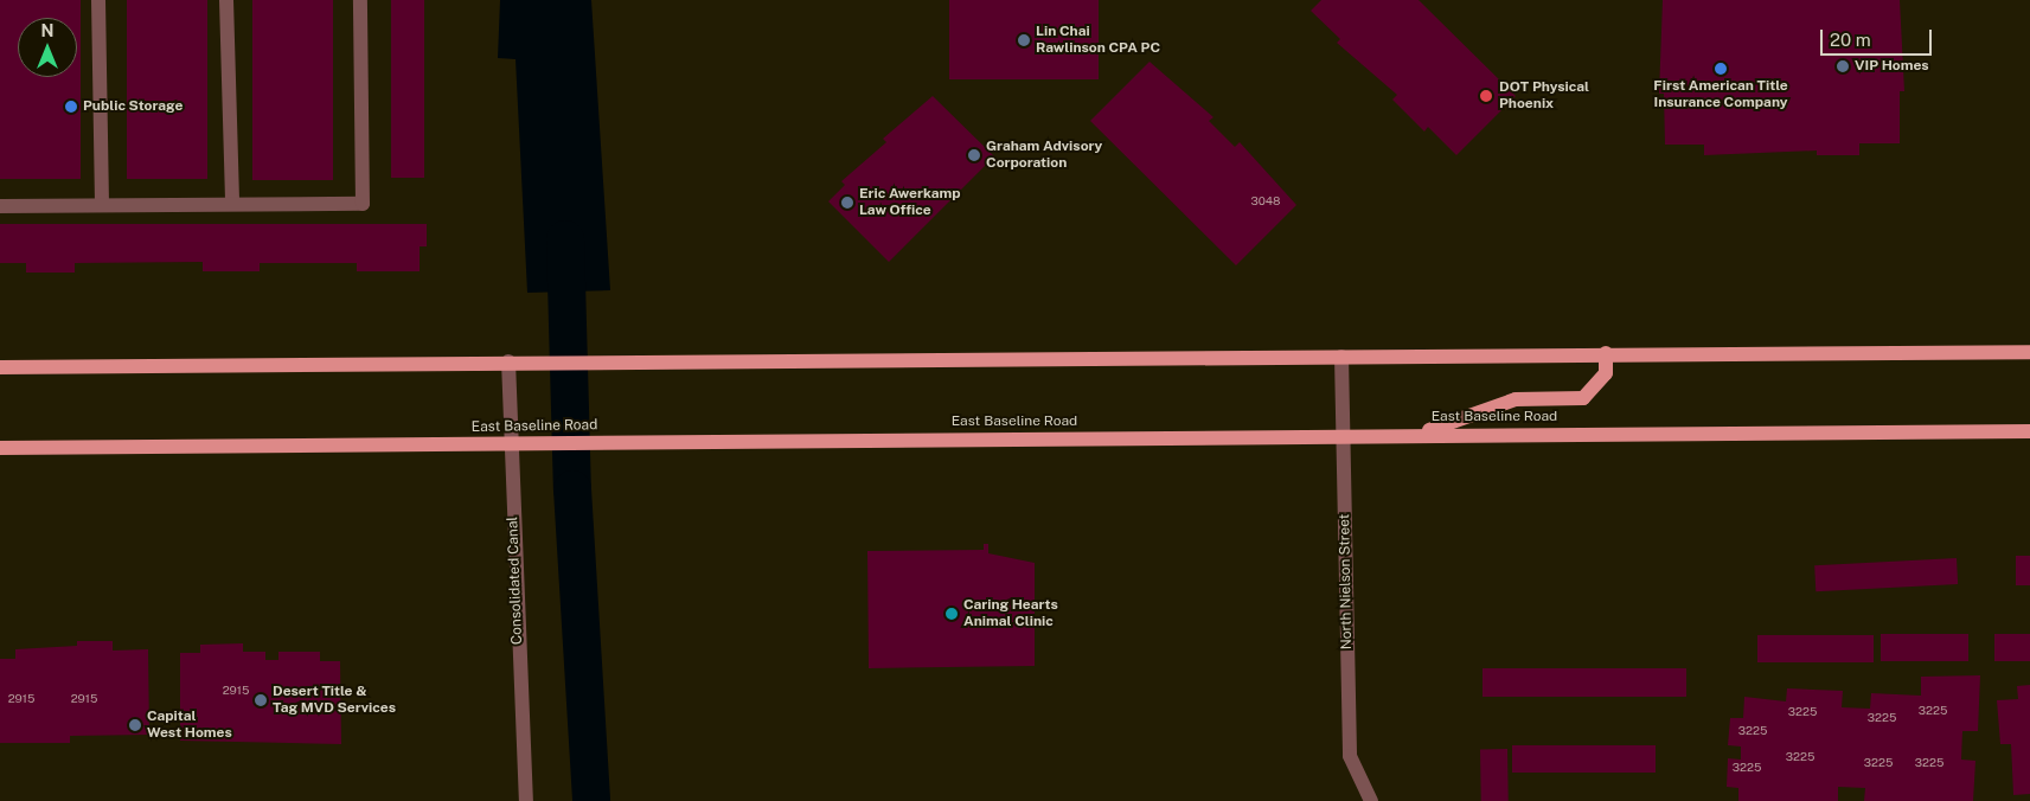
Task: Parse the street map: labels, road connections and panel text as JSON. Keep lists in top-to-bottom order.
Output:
{
  "streets": {
    "main road": ["East Baseline Road"],
    "street": ["Consolidated Canal", "North Nielson Street"]
  },
  "crossings": [
    ["East Baseline Road", "Consolidated Canal"],
    ["East Baseline Road", "North Nielson Street"]
  ],
  "places": [
    "Lin Chai Rawlinson CPA PC",
    "VIP Homes",
    "First American Title Insurance Company",
    "DOT Physical Phoenix",
    "Public Storage",
    "Graham Advisory Corporation",
    "Eric Awerkamp Law Office",
    "Caring Hearts Animal Clinic",
    "Desert Title & Tag MVD Services",
    "Capital West Homes"
  ],
  "house_numbers": [
    "3048",
    "2915",
    "2915",
    "2915",
    "3225",
    "3225",
    "3225",
    "3225",
    "3225",
    "3225",
    "3225",
    "3225"
  ],
  "scale_bar": "20 m",
  "north": "top"
}
